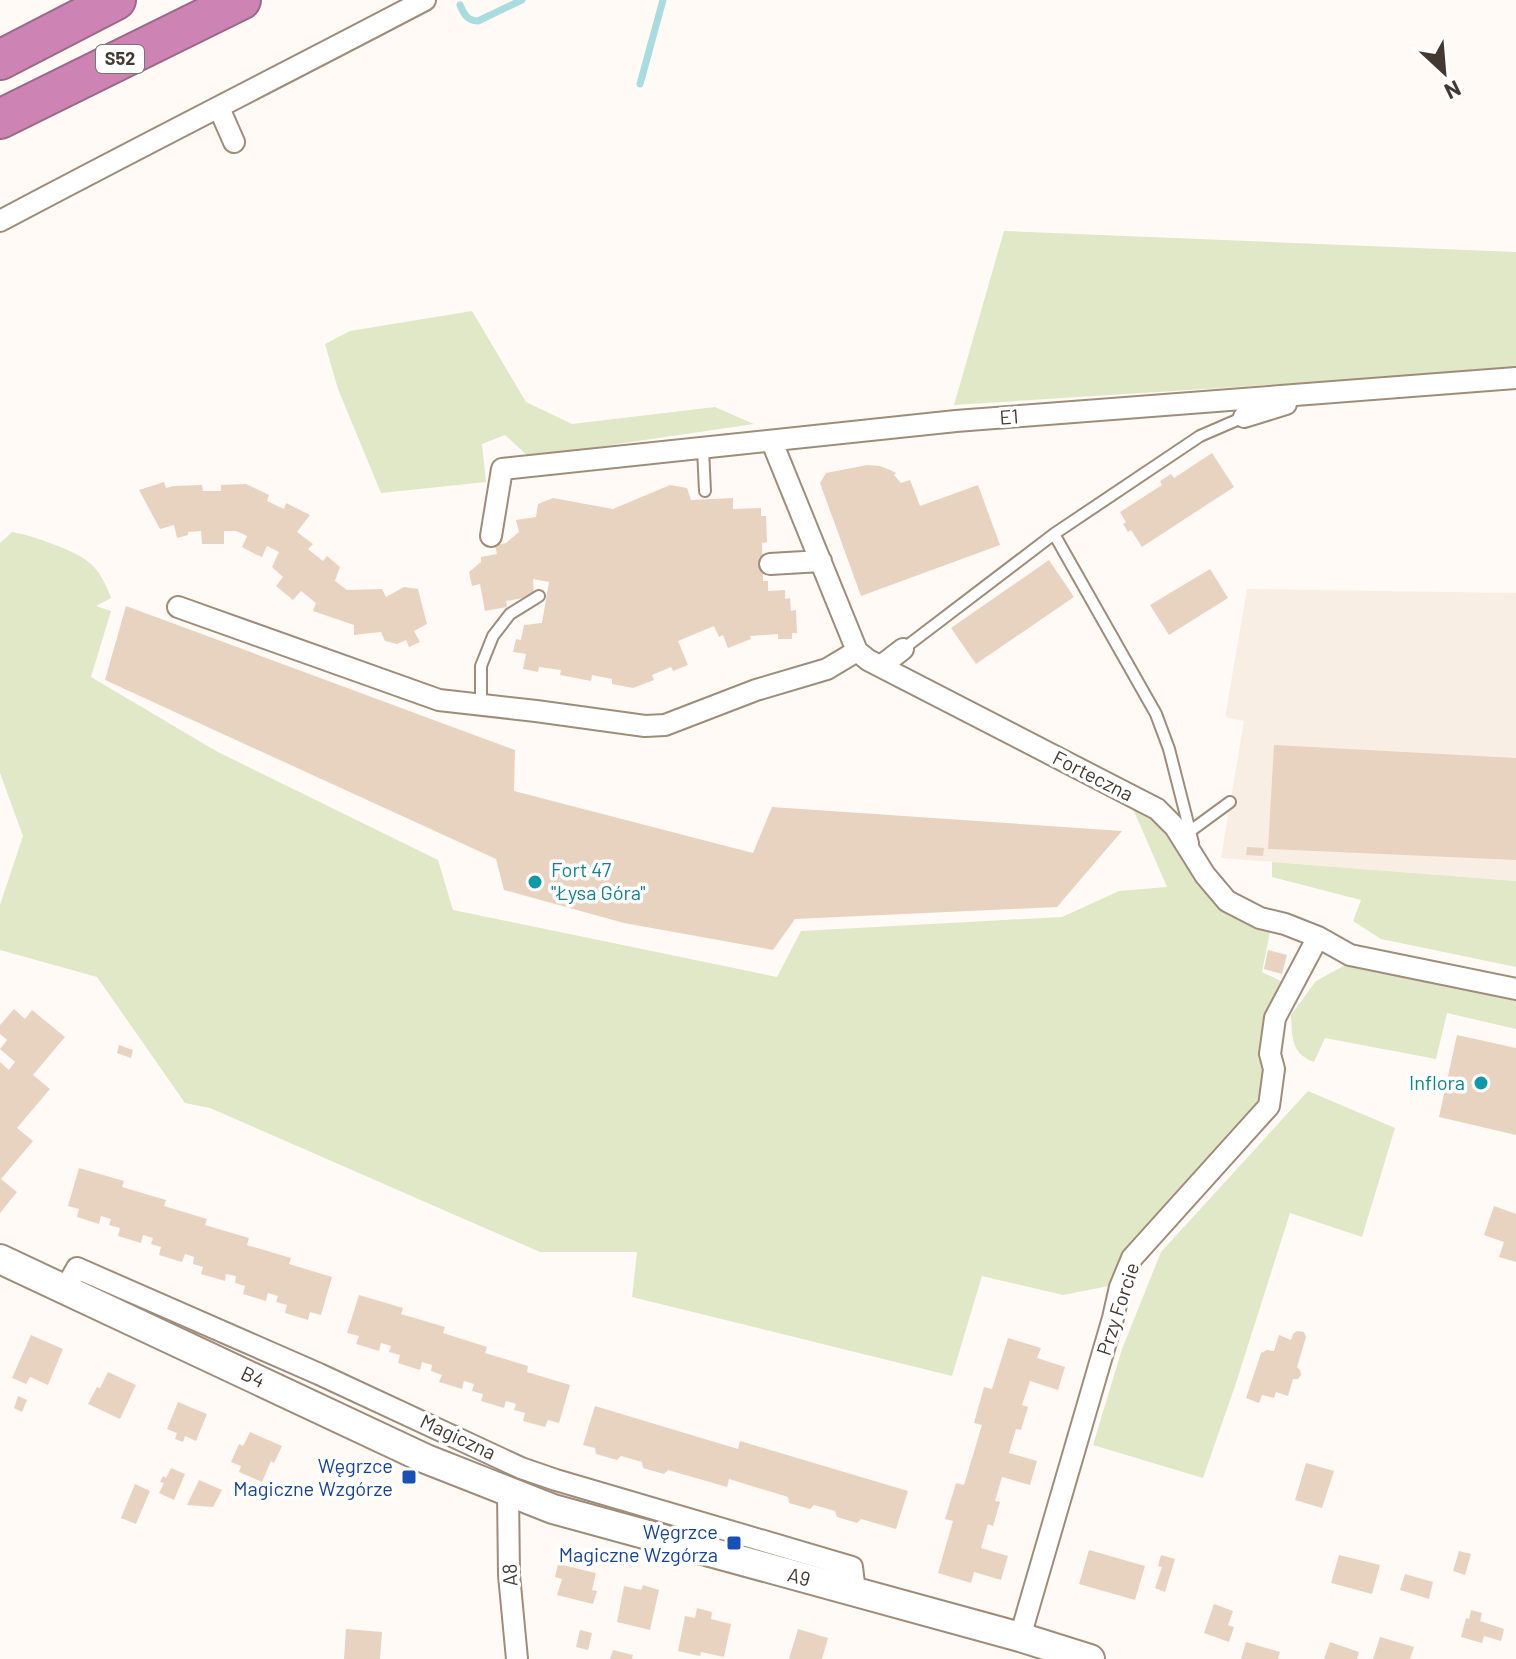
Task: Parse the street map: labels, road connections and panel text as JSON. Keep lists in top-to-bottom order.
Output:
{
  "streets": {
    "highway": ["S52"],
    "street": [
      "E1",
      "Forteczna",
      "Przy Forcie",
      "B4",
      "Magiczna",
      "A8",
      "A9"
    ]
  },
  "crossings": [
    ["Forteczna", "Przy Forcie"],
    ["Przy Forcie", "A9"],
    ["B4", "Magiczna"],
    ["B4", "A8"],
    ["B4", "A9"],
    ["Magiczna", "A9"],
    ["A8", "A9"]
  ],
  "places": {
    "other": ["Fort 47 \"Łysa Góra\"", "Inflora"],
    "transit": ["Węgrzce Magiczne Wzgórze", "Węgrzce Magiczne Wzgórza"]
  },
  "north": "bottom right"
}
